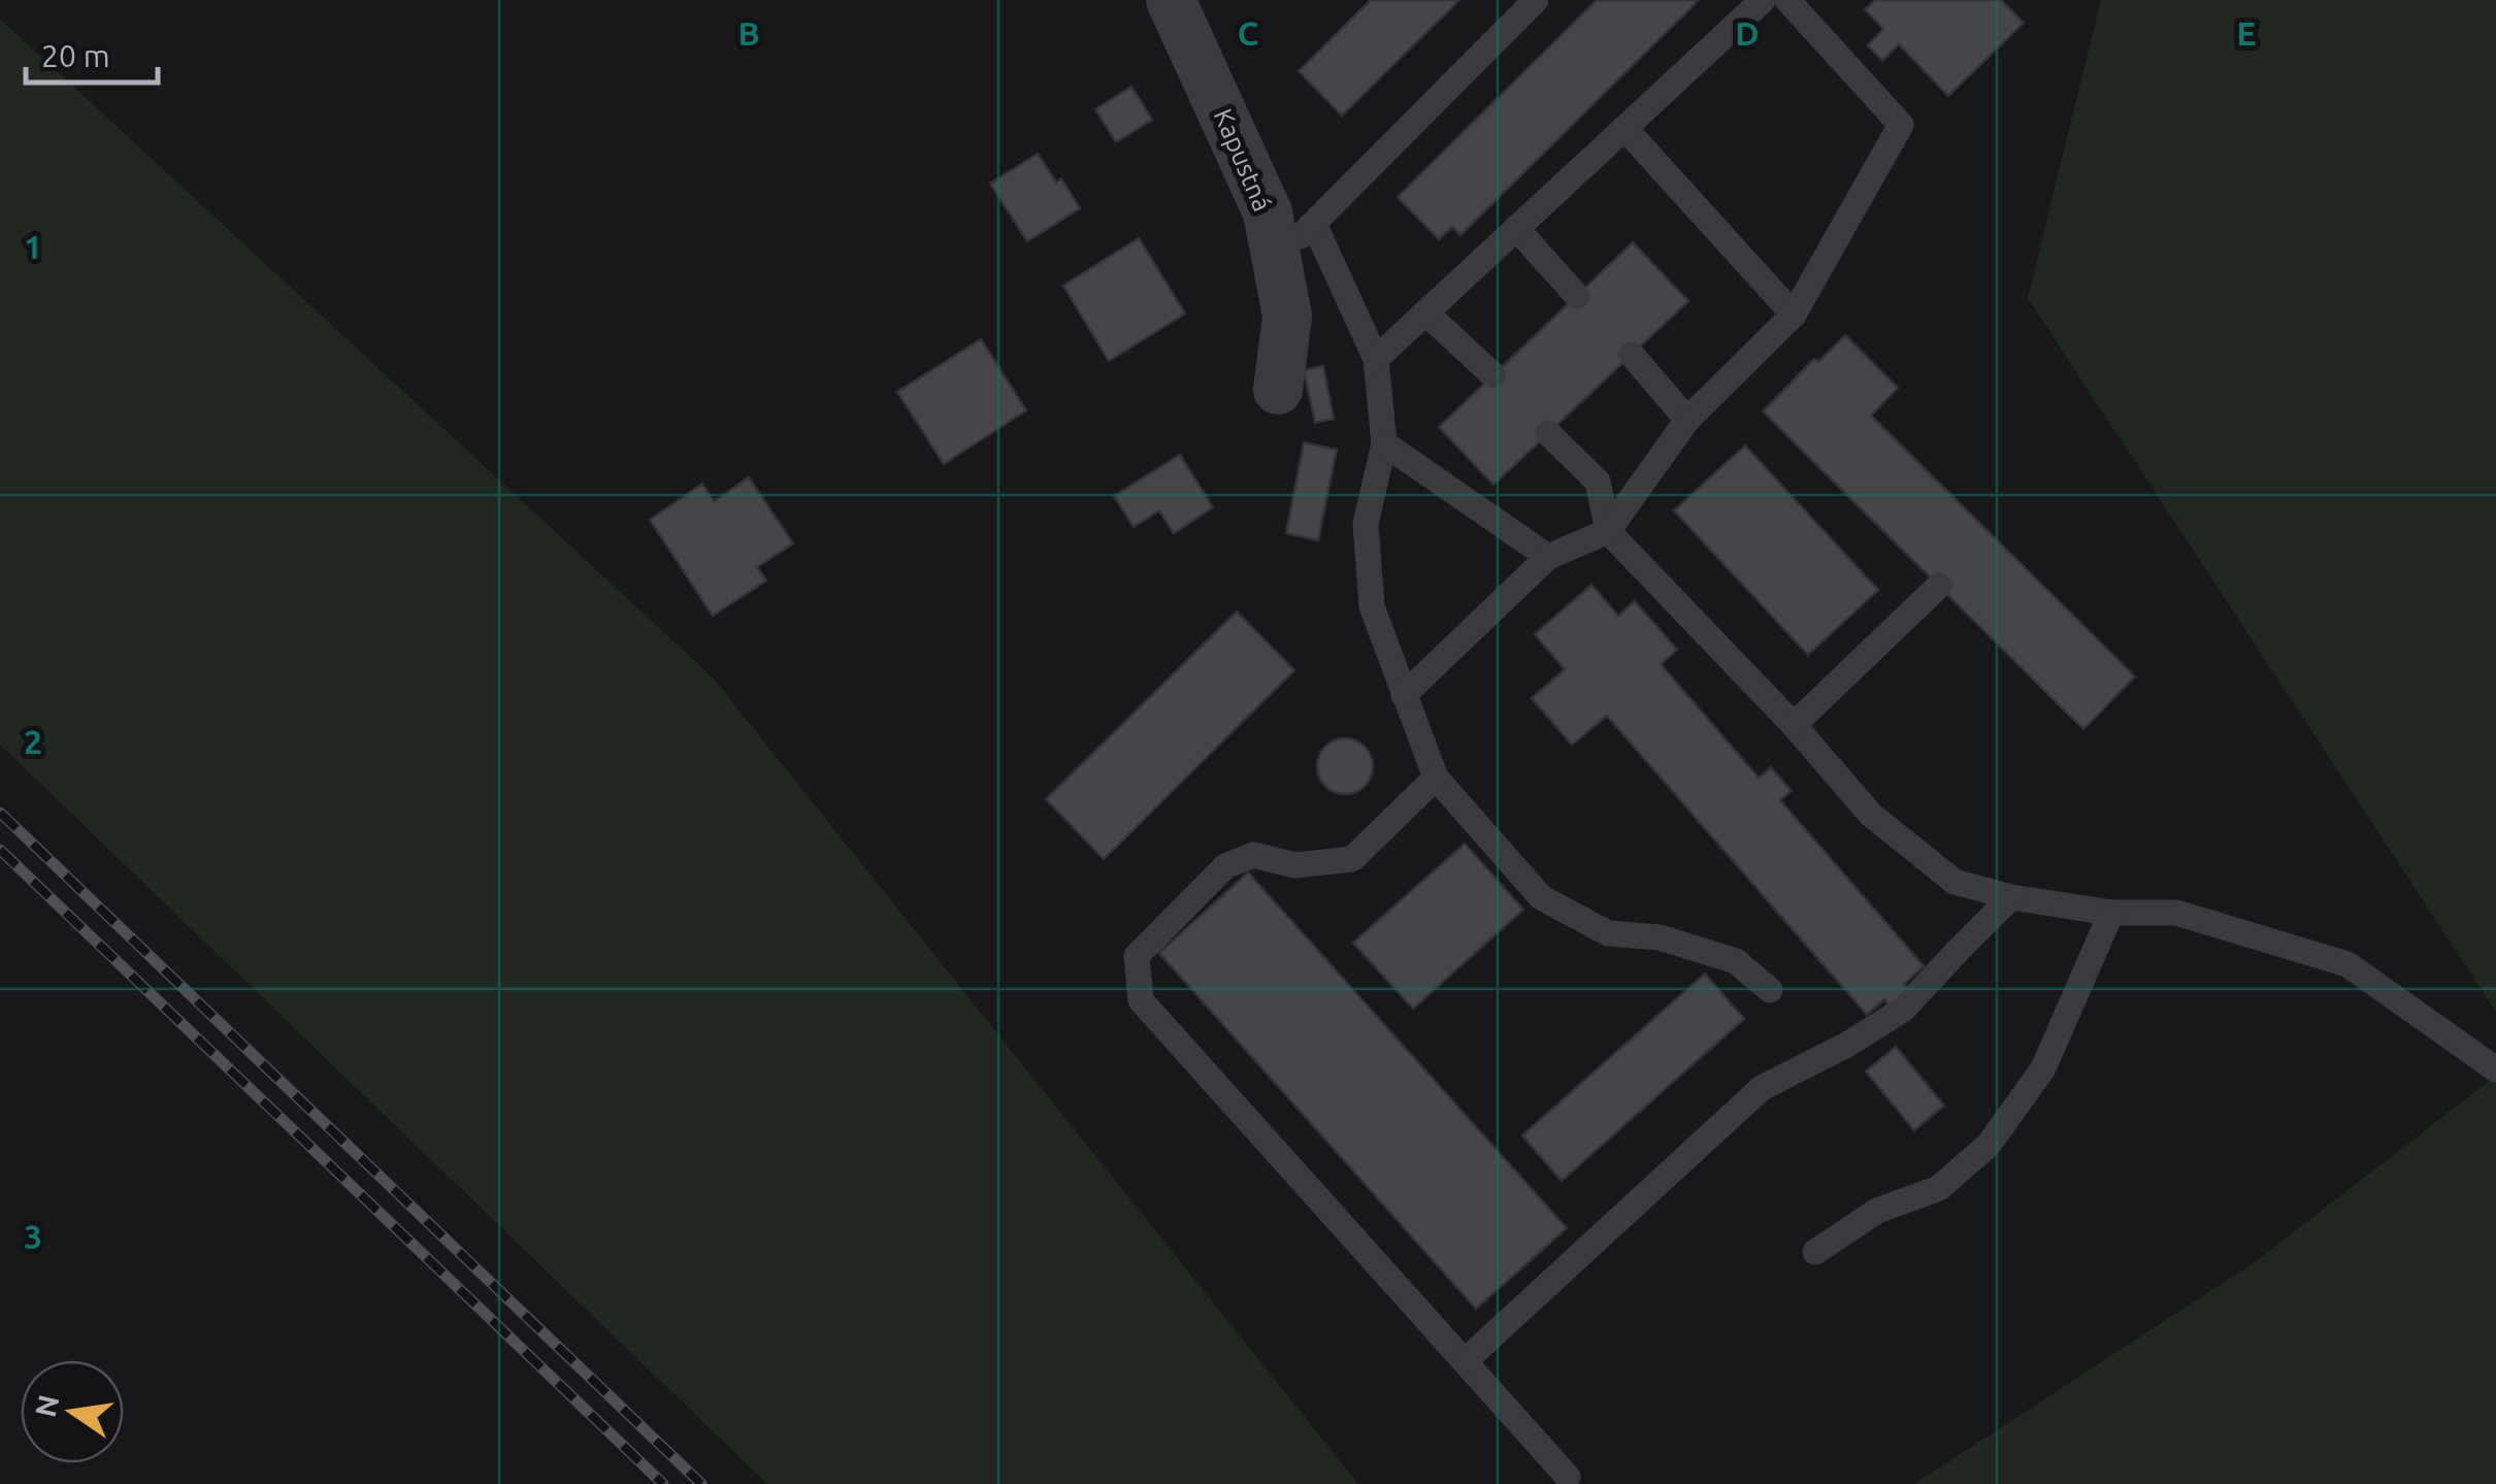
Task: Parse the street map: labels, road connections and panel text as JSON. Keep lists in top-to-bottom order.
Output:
{
  "streets": {
    "street": ["Kapustná"]
  },
  "scale_bar": "20 m",
  "north": "left",
  "grid": {
    "columns": [
      "B",
      "C",
      "D",
      "E"
    ],
    "rows": ["1", "2", "3"]
  }
}
